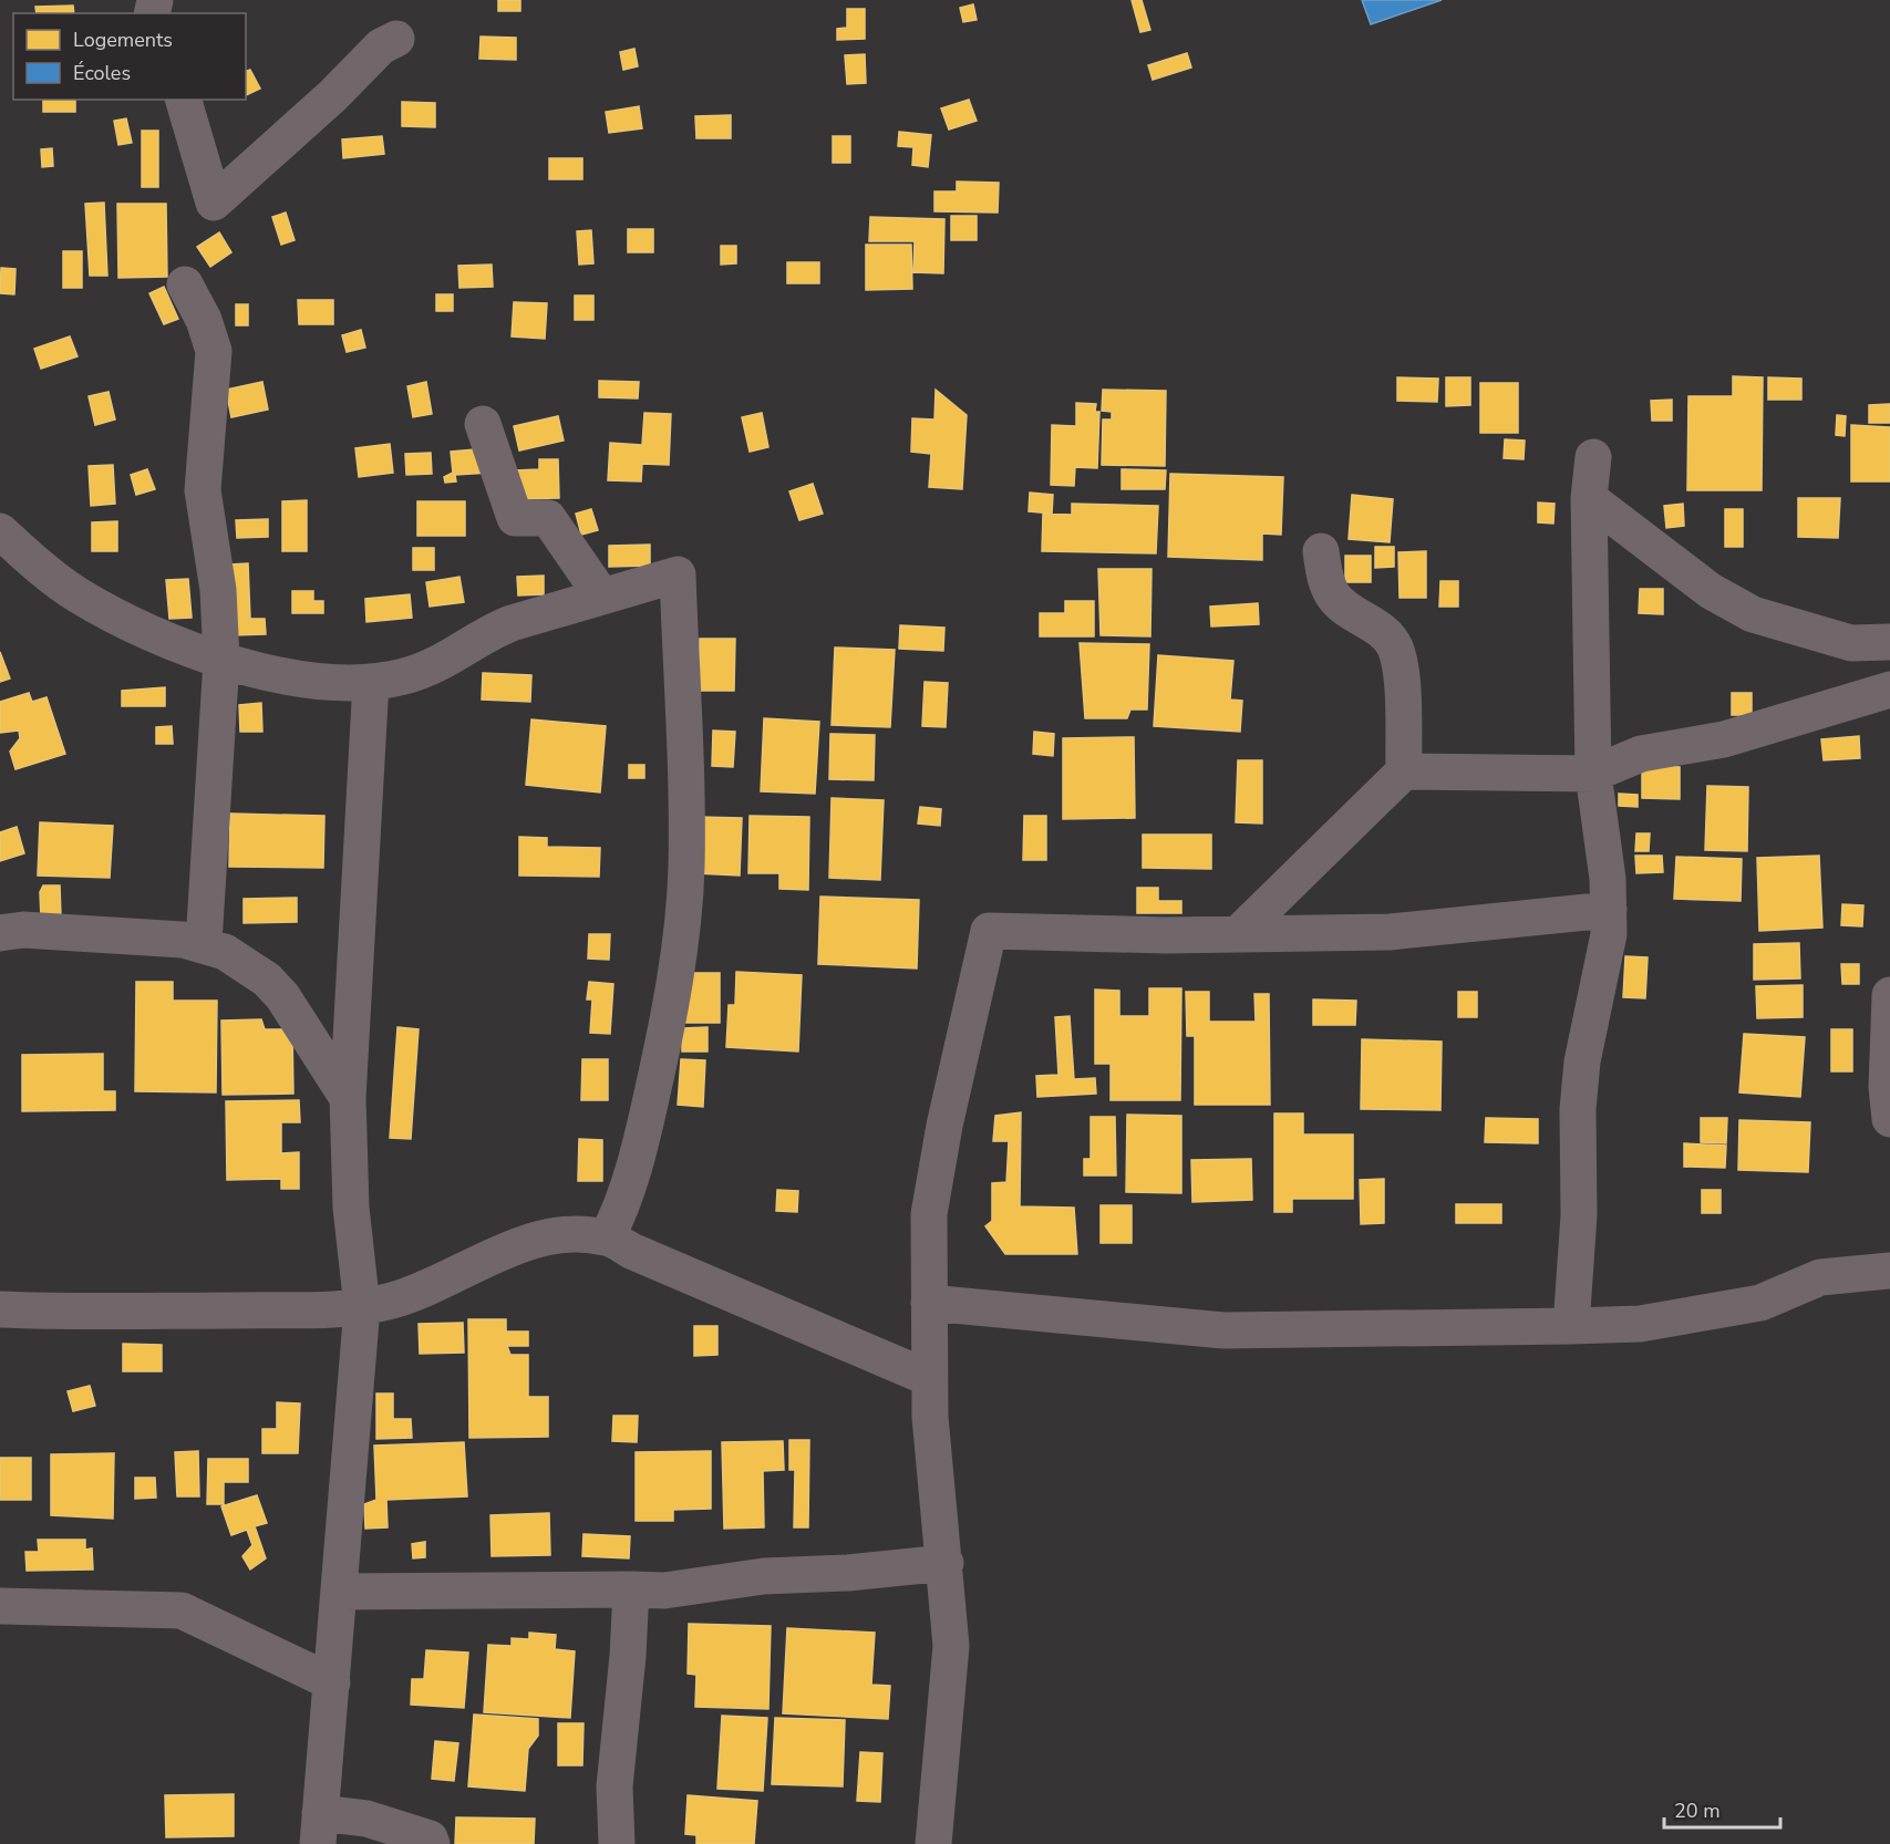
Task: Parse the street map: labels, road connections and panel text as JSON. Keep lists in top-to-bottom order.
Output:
{
  "legend": ["Logements", "Écoles"],
  "scale_bar": "20 m"
}
